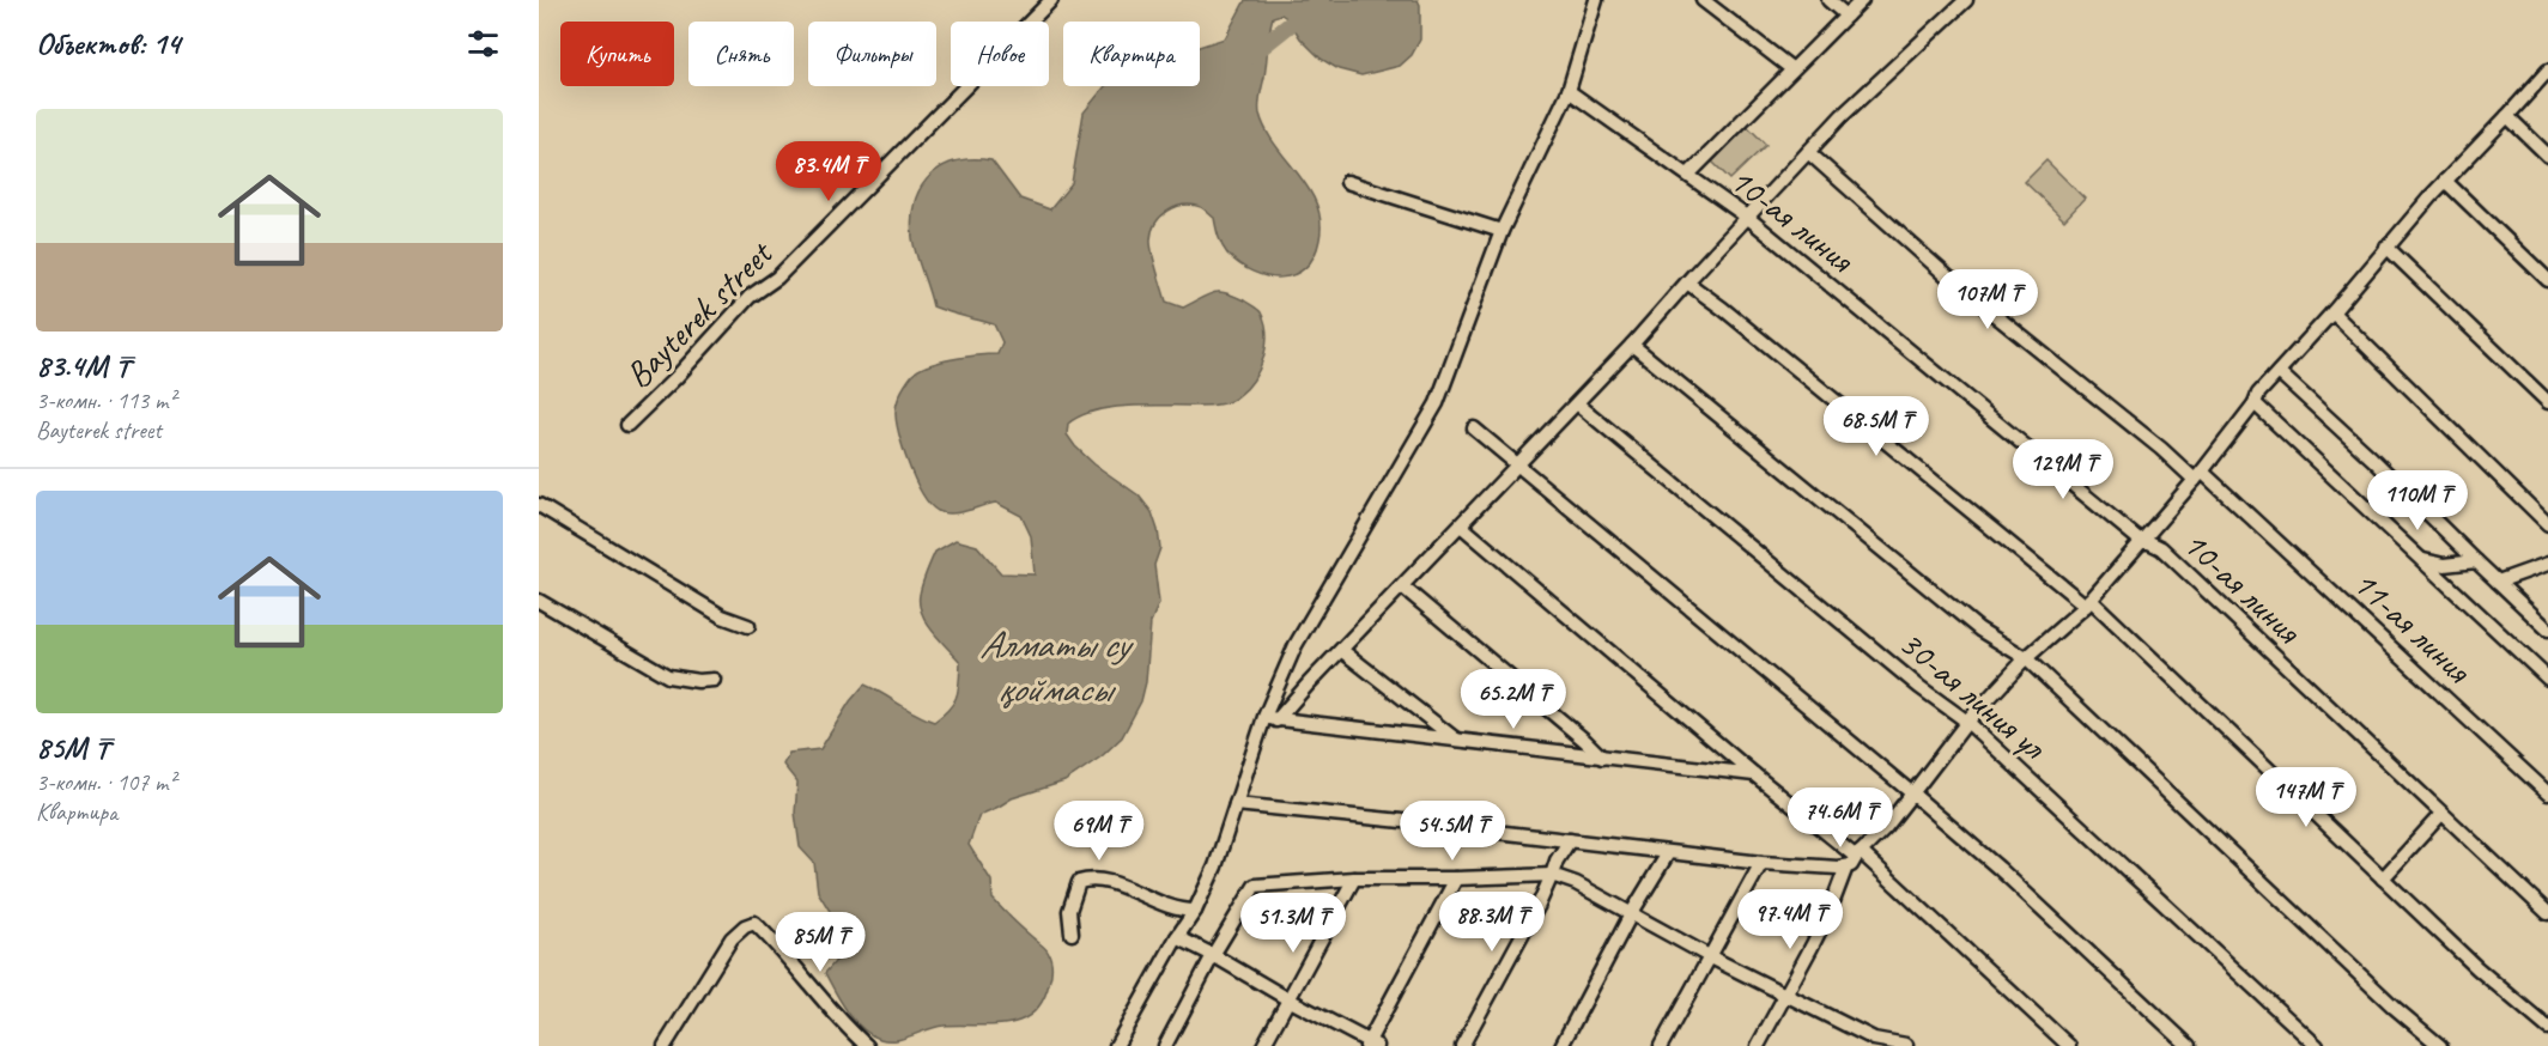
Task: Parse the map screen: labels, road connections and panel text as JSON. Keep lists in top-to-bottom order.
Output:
{
  "streets": {
    "street": [
      "10-ая линия",
      "Bayterek street",
      "11-ая линия",
      "30-ая линия ул"
    ]
  },
  "water": ["Алматы су қоймасы"],
  "page": {
    "heading": "Объектов: 14",
    "chip": [
      "Купить",
      "Снять",
      "Фильтры",
      "Новое",
      "Квартира"
    ],
    "list": [
      {
        "name": "83.4M ₸",
        "note": "3-комн. · 113 m² · Bayterek street"
      },
      {
        "name": "85M ₸",
        "note": "3-комн. · 107 m² · Квартира"
      }
    ],
    "price": [
      "83.4M ₸",
      "107M ₸",
      "68.5M ₸",
      "129M ₸",
      "110M ₸",
      "65.2M ₸",
      "147M ₸",
      "74.6M ₸",
      "69M ₸",
      "54.5M ₸",
      "97.4M ₸",
      "88.3M ₸",
      "51.3M ₸",
      "85M ₸"
    ]
  }
}
